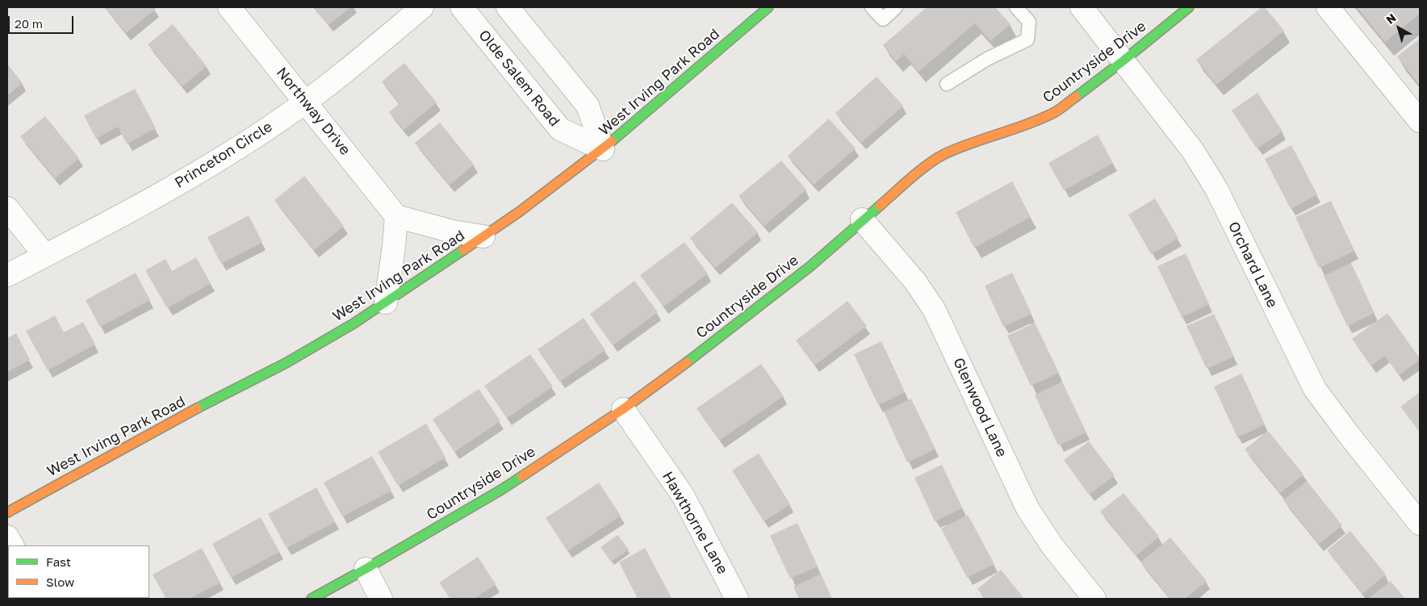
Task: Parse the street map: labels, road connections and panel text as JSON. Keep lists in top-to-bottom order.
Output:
{
  "streets": {
    "street": [
      "Countryside Drive",
      "Olde Salem Road",
      "West Irving Park Road",
      "Northway Drive",
      "Princeton Circle",
      "Orchard Lane",
      "Glenwood Lane",
      "Hawthorne Lane"
    ]
  },
  "crossings": [
    ["Countryside Drive", "Orchard Lane"],
    ["Countryside Drive", "Glenwood Lane"],
    ["Countryside Drive", "Hawthorne Lane"],
    ["Olde Salem Road", "West Irving Park Road"],
    ["Northway Drive", "Princeton Circle"]
  ],
  "legend": ["Fast", "Slow"],
  "scale_bar": "20 m",
  "north": "top left"
}
